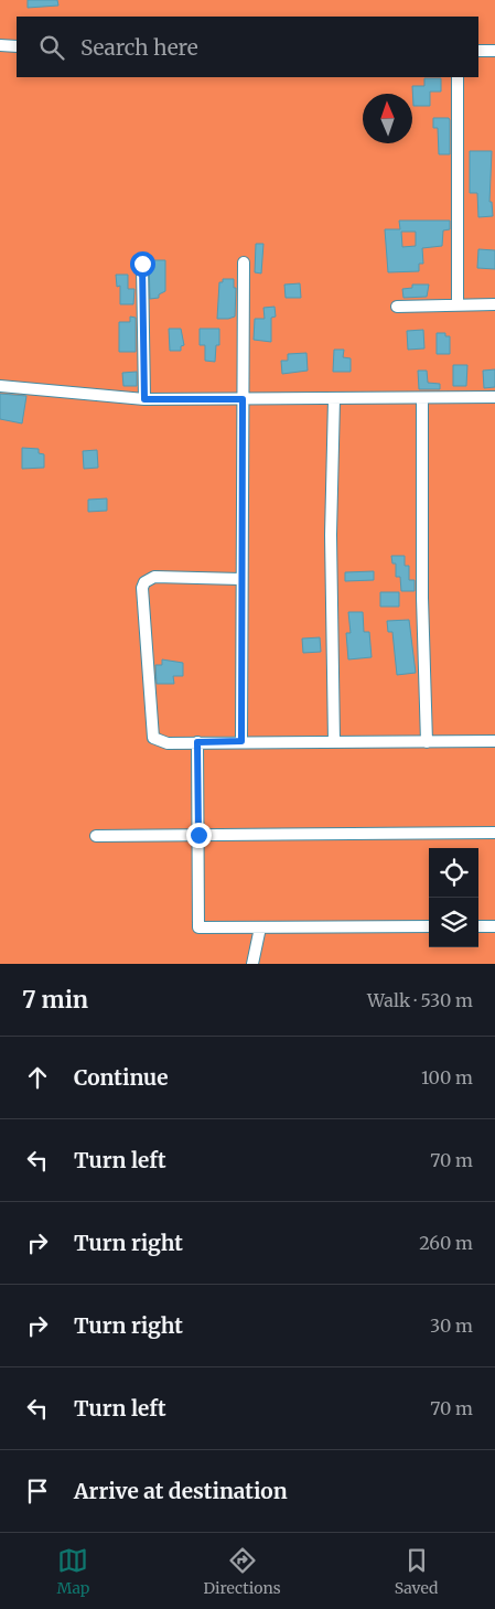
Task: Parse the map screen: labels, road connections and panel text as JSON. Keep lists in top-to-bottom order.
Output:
{
  "north": "top",
  "page": {
    "search": "Search here",
    "heading": ["7 min", "Walk · 530 m"],
    "list": [
      ["Continue", "100 m"],
      ["Turn left", "70 m"],
      ["Turn right", "260 m"],
      ["Turn right", "30 m"],
      ["Turn left", "70 m"],
      "Arrive at destination"
    ],
    "nav": ["Map", "Directions", "Saved"]
  }
}
